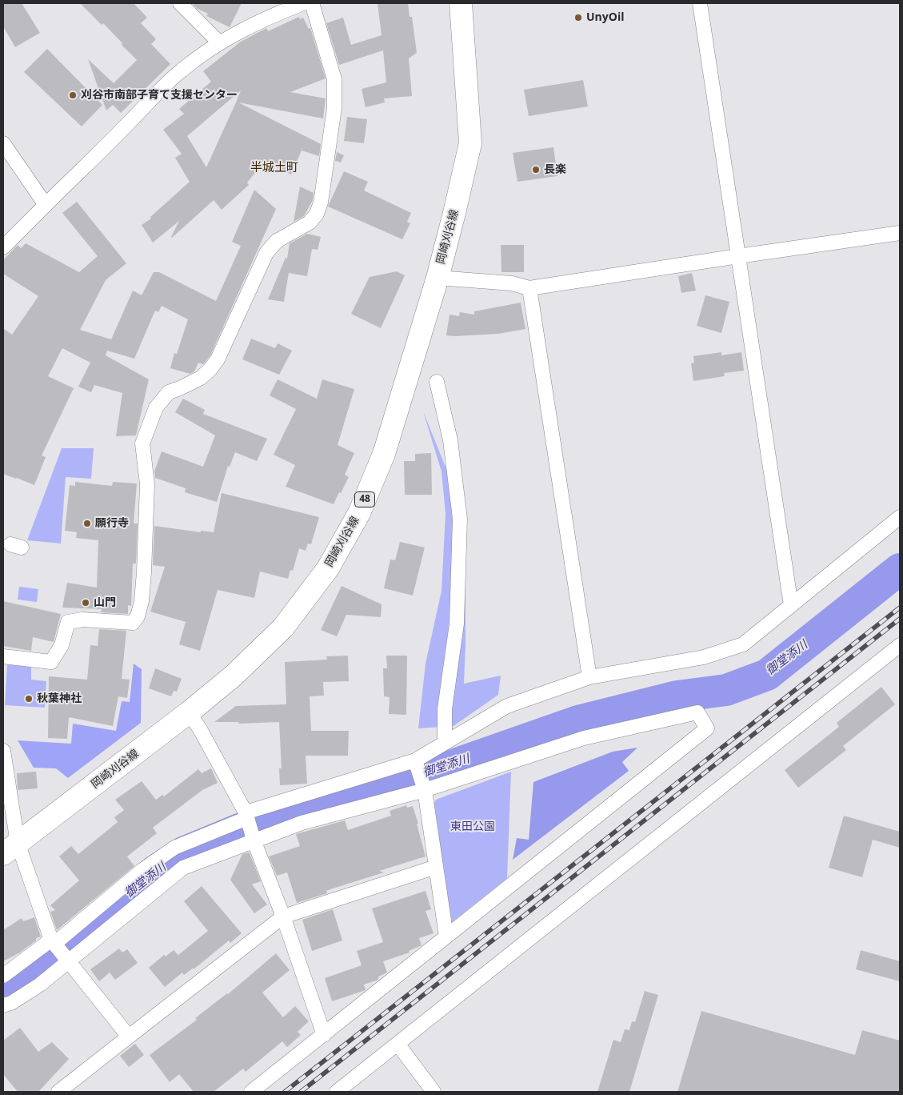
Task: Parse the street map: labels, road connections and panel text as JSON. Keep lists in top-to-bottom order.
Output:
{
  "streets": {
    "main road": ["岡崎刈谷線", "48"]
  },
  "districts": ["半城土町"],
  "water": ["御堂添川"],
  "parks": ["東田公園"],
  "places": [
    "UnyOil",
    "刈谷市南部子育て支援センター",
    "長楽",
    "願行寺",
    "山門",
    "秋葉神社"
  ]
}
